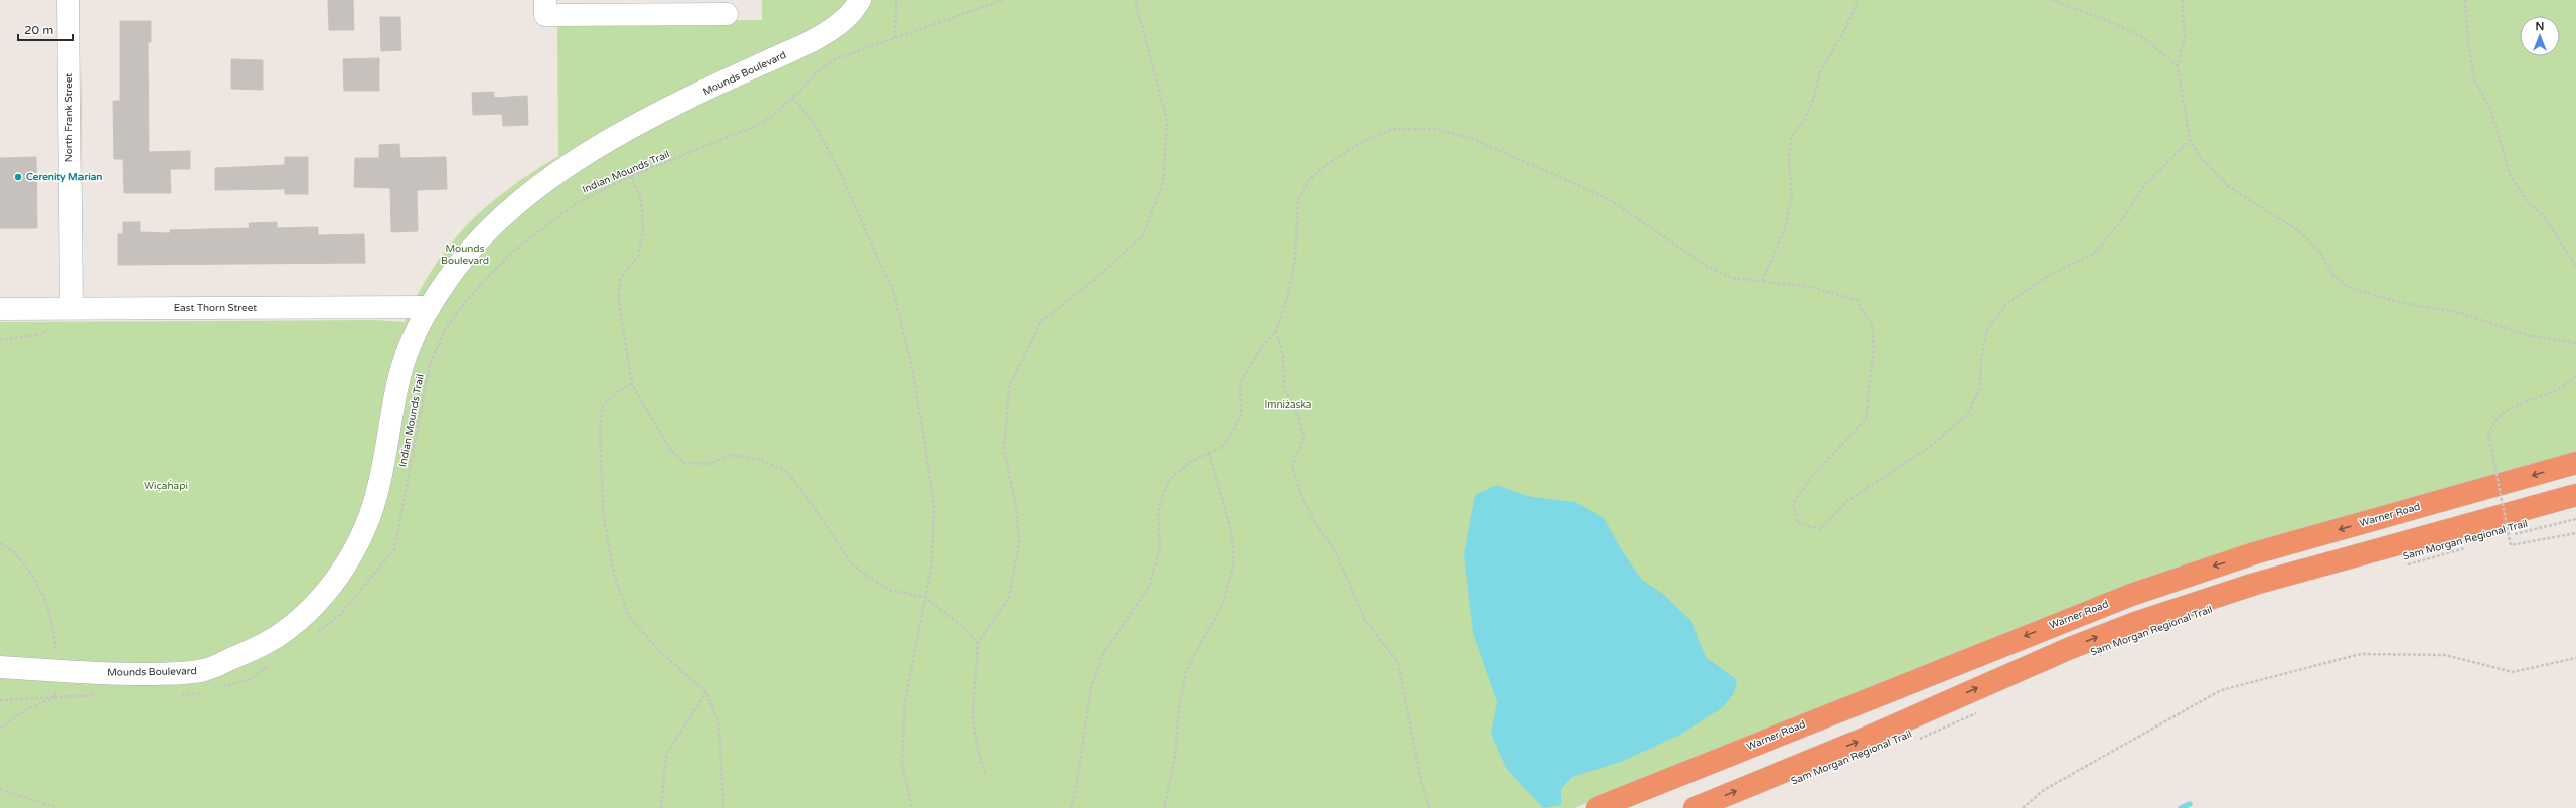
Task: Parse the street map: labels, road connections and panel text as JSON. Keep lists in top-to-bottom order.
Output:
{
  "streets": {
    "highway": ["Warner Road"],
    "street": ["Mounds Boulevard", "North Frank Street", "East Thorn Street"],
    "path": ["Indian Mounds Trail", "Sam Morgan Regional Trail"]
  },
  "crossings": [
    ["Mounds Boulevard", "East Thorn Street"],
    ["North Frank Street", "East Thorn Street"]
  ],
  "parks": ["Mounds Boulevard", "Imniżaska", "Wic̣aḣapi"],
  "places": ["Cerenity Marian"],
  "scale_bar": "20 m",
  "north": "top"
}
